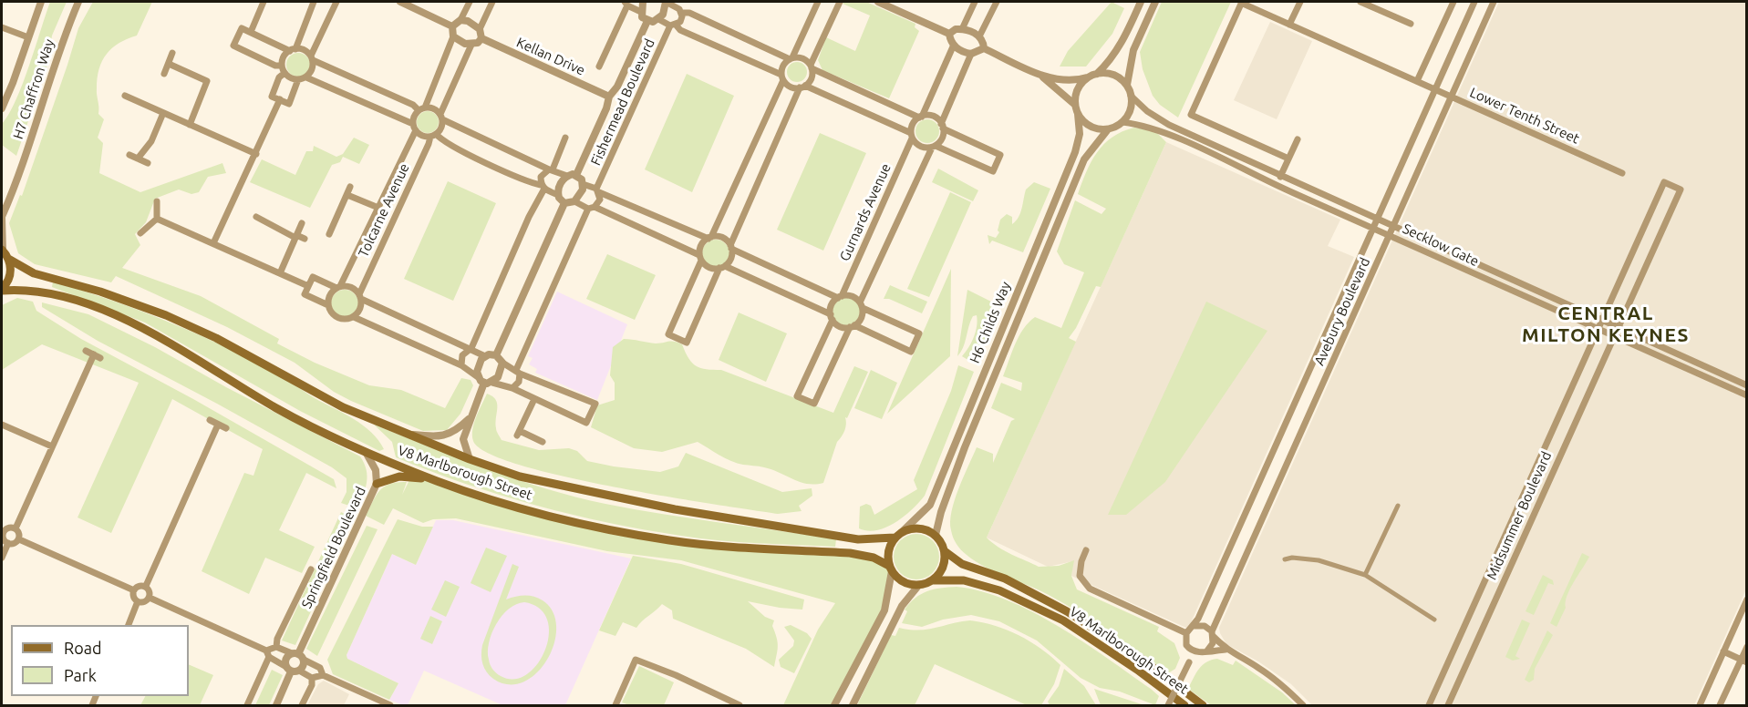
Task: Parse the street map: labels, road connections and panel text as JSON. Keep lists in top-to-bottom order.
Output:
{
  "streets": {
    "main road": ["V8 Marlborough Street"],
    "street": [
      "Kellan Drive",
      "H7 Chaffron Way",
      "Fishermead Boulevard",
      "Lower Tenth Street",
      "Tolcarne Avenue",
      "Gurnards Avenue",
      "Secklow Gate",
      "Avebury Boulevard",
      "H6 Childs Way",
      "Midsummer Boulevard",
      "Springfield Boulevard"
    ]
  },
  "crossings": [
    ["Kellan Drive", "Fishermead Boulevard"],
    ["Lower Tenth Street", "Avebury Boulevard"],
    ["Secklow Gate", "Avebury Boulevard"],
    ["Secklow Gate", "H6 Childs Way"],
    ["Secklow Gate", "Midsummer Boulevard"],
    ["H6 Childs Way", "V8 Marlborough Street"],
    ["V8 Marlborough Street", "Springfield Boulevard"]
  ],
  "districts": ["CENTRAL MILTON KEYNES"],
  "legend": ["Road", "Park"]
}
